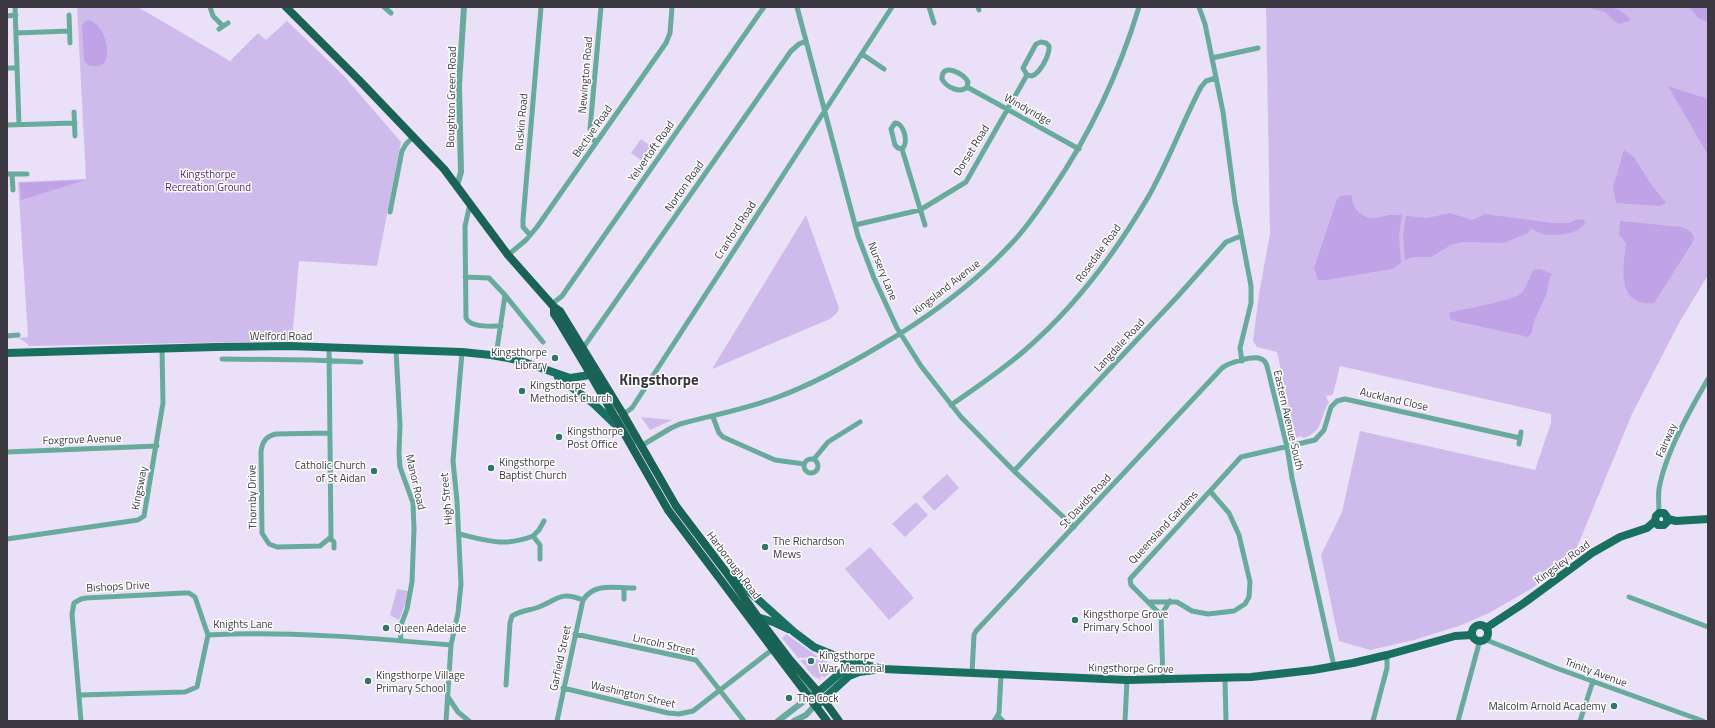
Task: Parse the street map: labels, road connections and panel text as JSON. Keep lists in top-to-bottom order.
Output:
{
  "streets": {
    "highway": ["Harborough Road"],
    "main road": ["Welford Road", "Kingsley Road", "Kingsthorpe Grove"],
    "street": [
      "Newington Road",
      "Boughton Green Road",
      "Windyridge",
      "Ruskin Road",
      "Bective Road",
      "Dorset Road",
      "Yelvertoft Road",
      "Norton Road",
      "Cranford Road",
      "Rosedale Road",
      "Nursery Lane",
      "Kingsland Avenue",
      "Langdale Road",
      "Auckland Close",
      "Eastern Avenue South",
      "Foxgrove Avenue",
      "Fairway",
      "Manor Road",
      "Kingsway",
      "Thornby Drive",
      "High Street",
      "St Davids Road",
      "Queensland Gardens",
      "Bishops Drive",
      "Knights Lane",
      "Lincoln Street",
      "Garfield Street",
      "Trinity Avenue",
      "Washington Street"
    ]
  },
  "crossings": [
    ["Newington Road", "Bective Road"],
    ["Windyridge", "Dorset Road"],
    ["Windyridge", "Kingsland Avenue"],
    ["Ruskin Road", "Bective Road"],
    ["Dorset Road", "Nursery Lane"],
    ["Yelvertoft Road", "Harborough Road"],
    ["Norton Road", "Nursery Lane"],
    ["Norton Road", "Harborough Road"],
    ["Cranford Road", "Nursery Lane"],
    ["Cranford Road", "Harborough Road"],
    ["Rosedale Road", "Nursery Lane"],
    ["Nursery Lane", "Kingsland Avenue"],
    ["Nursery Lane", "Langdale Road"],
    ["Nursery Lane", "St Davids Road"],
    ["Kingsland Avenue", "Harborough Road"],
    ["Welford Road", "Manor Road"],
    ["Welford Road", "Kingsway"],
    ["Welford Road", "High Street"],
    ["Welford Road", "Harborough Road"],
    ["Auckland Close", "Eastern Avenue South"],
    ["Auckland Close", "Queensland Gardens"],
    ["Eastern Avenue South", "St Davids Road"],
    ["Eastern Avenue South", "Queensland Gardens"],
    ["Eastern Avenue South", "Kingsthorpe Grove"],
    ["Foxgrove Avenue", "Kingsway"],
    ["Fairway", "Kingsley Road"],
    ["Manor Road", "Knights Lane"],
    ["High Street", "Knights Lane"],
    ["St Davids Road", "Kingsthorpe Grove"],
    ["Kingsley Road", "Kingsthorpe Grove"],
    ["Kingsley Road", "Trinity Avenue"],
    ["Harborough Road", "Kingsthorpe Grove"],
    ["Harborough Road", "Washington Street"],
    ["Bishops Drive", "Knights Lane"],
    ["Lincoln Street", "Garfield Street"],
    ["Lincoln Street", "Washington Street"],
    ["Garfield Street", "Washington Street"],
    ["Kingsthorpe Grove", "Trinity Avenue"]
  ],
  "districts": ["Kingsthorpe"],
  "parks": ["Kingsthorpe Recreation Ground"],
  "places": [
    "Kingsthorpe Library",
    "Kingsthorpe Methodist Church",
    "Kingsthorpe Post Office",
    "Kingsthorpe Baptist Church",
    "Catholic Church of St Aidan",
    "The Richardson Mews",
    "Kingsthorpe Grove Primary School",
    "Queen Adelaide",
    "Kingsthorpe War Memorial",
    "Kingsthorpe Village Primary School",
    "The Cock",
    "Malcolm Arnold Academy"
  ]
}
